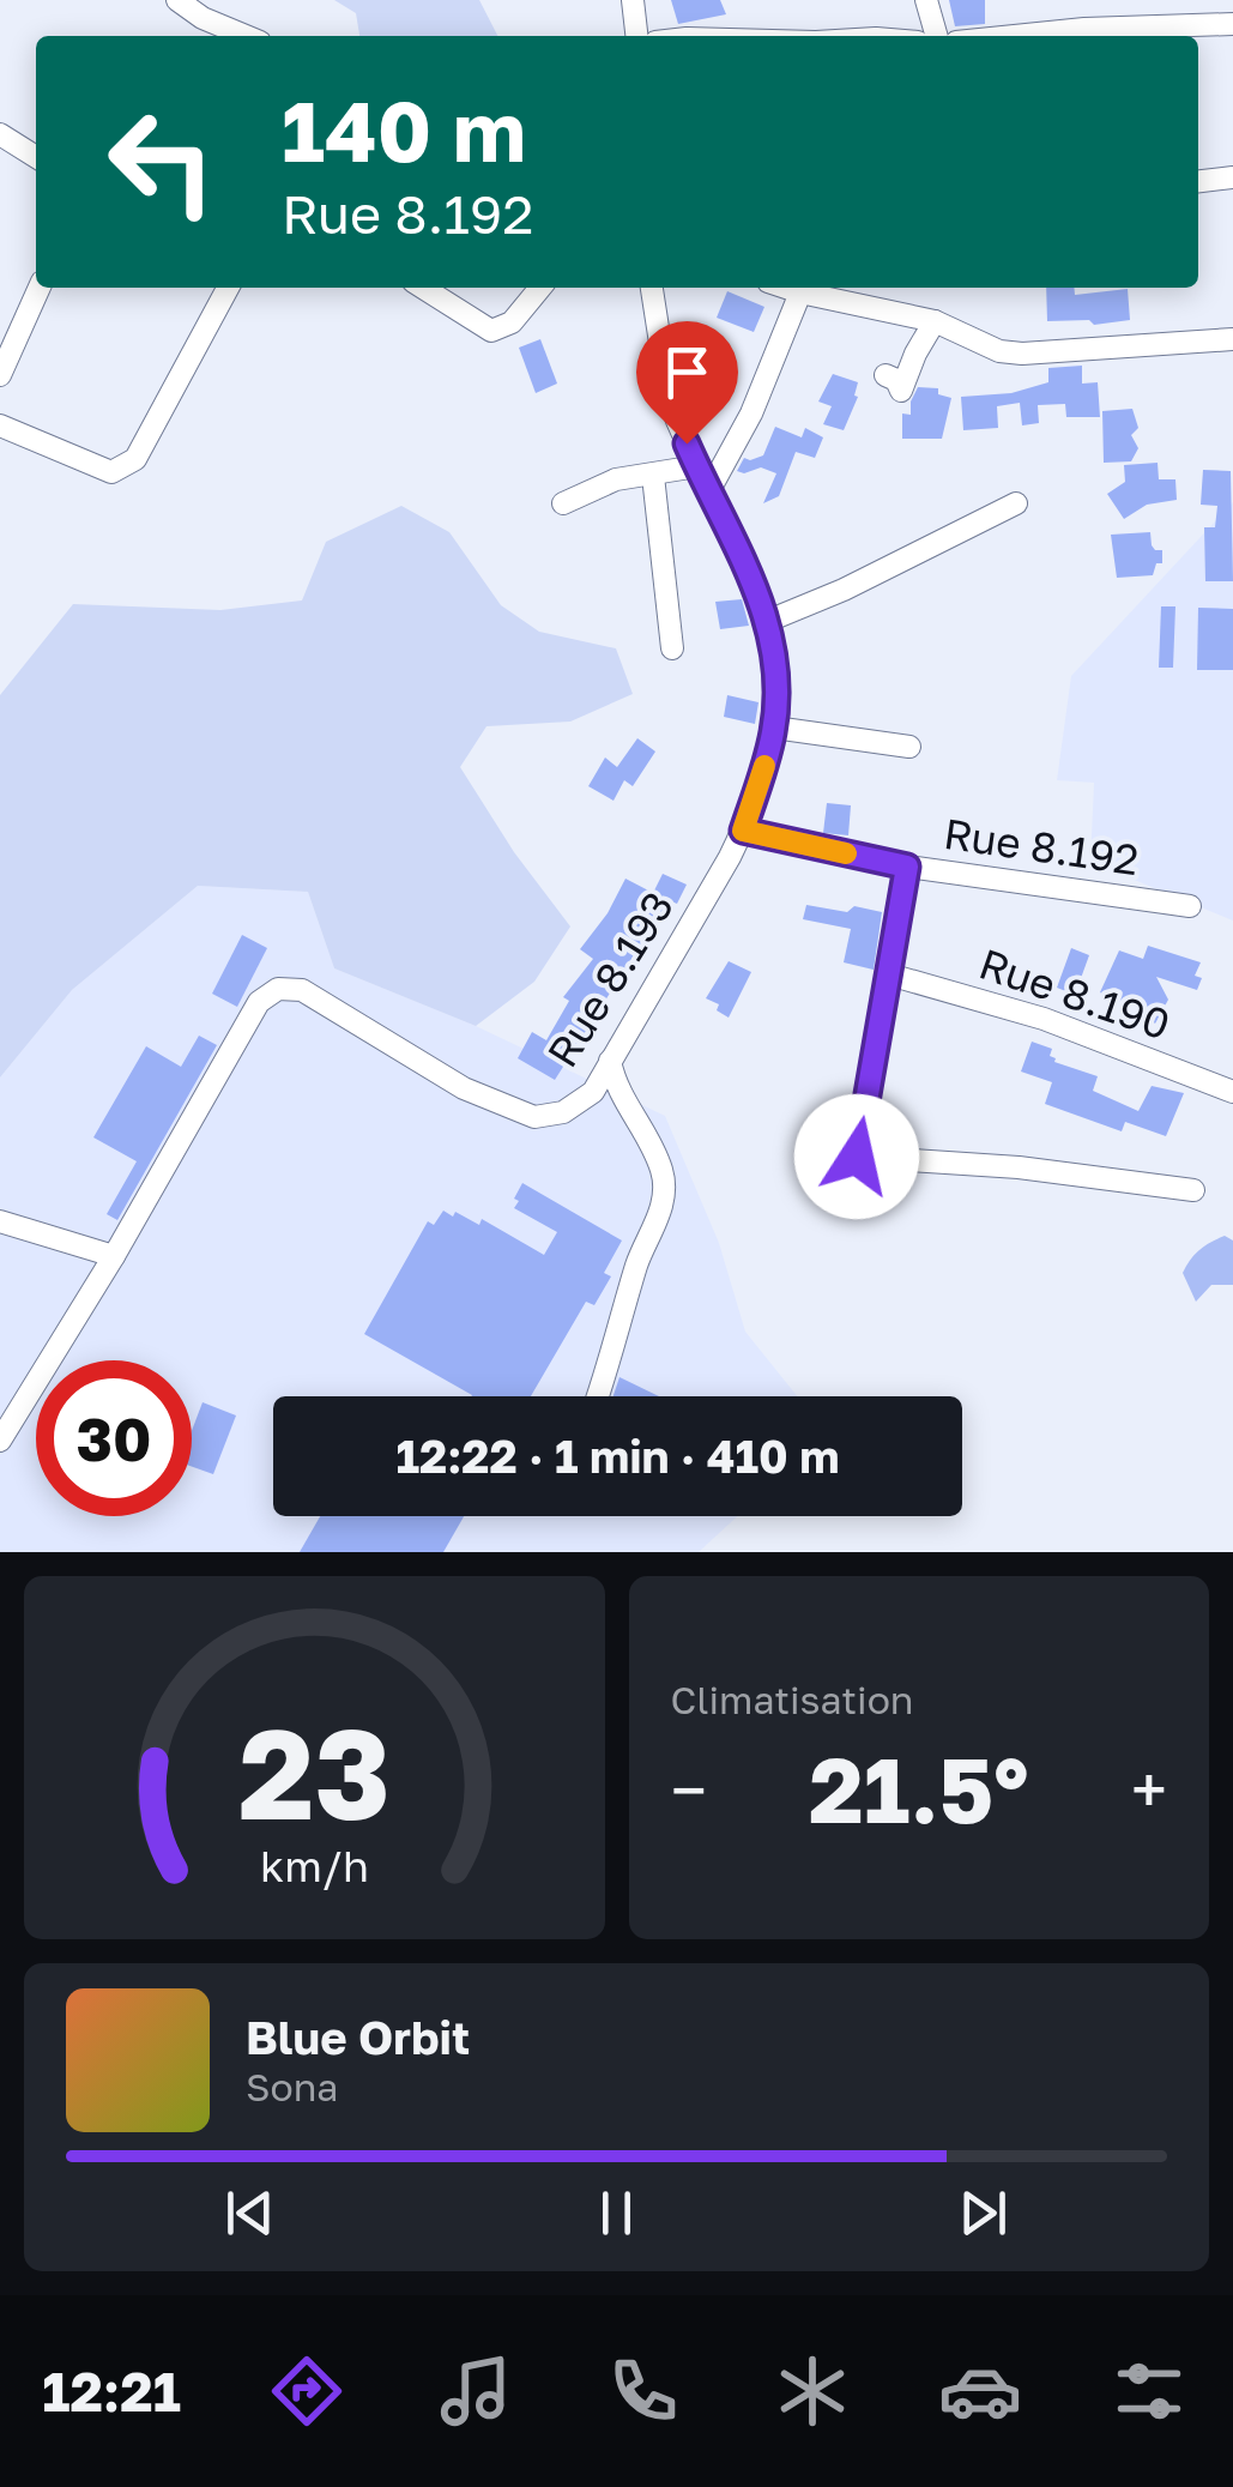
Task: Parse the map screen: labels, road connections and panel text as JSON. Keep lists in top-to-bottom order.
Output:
{
  "streets": {
    "street": ["Rue 8.192", "Rue 8.193", "Rue 8.190"]
  },
  "crossings": [
    ["Rue 8.192", "Rue 8.193"]
  ],
  "page": {
    "turn": ["140 m", "Rue 8.192"],
    "limit": "30",
    "trip": "12:22 · 1 min · 410 m",
    "tile": "Climatisation",
    "heat": ["−", "21.5°", "+"],
    "song": ["Blue Orbit", "Sona"],
    "tabs": "12:21",
    "gauge": ["23", "km/h"]
  }
}
